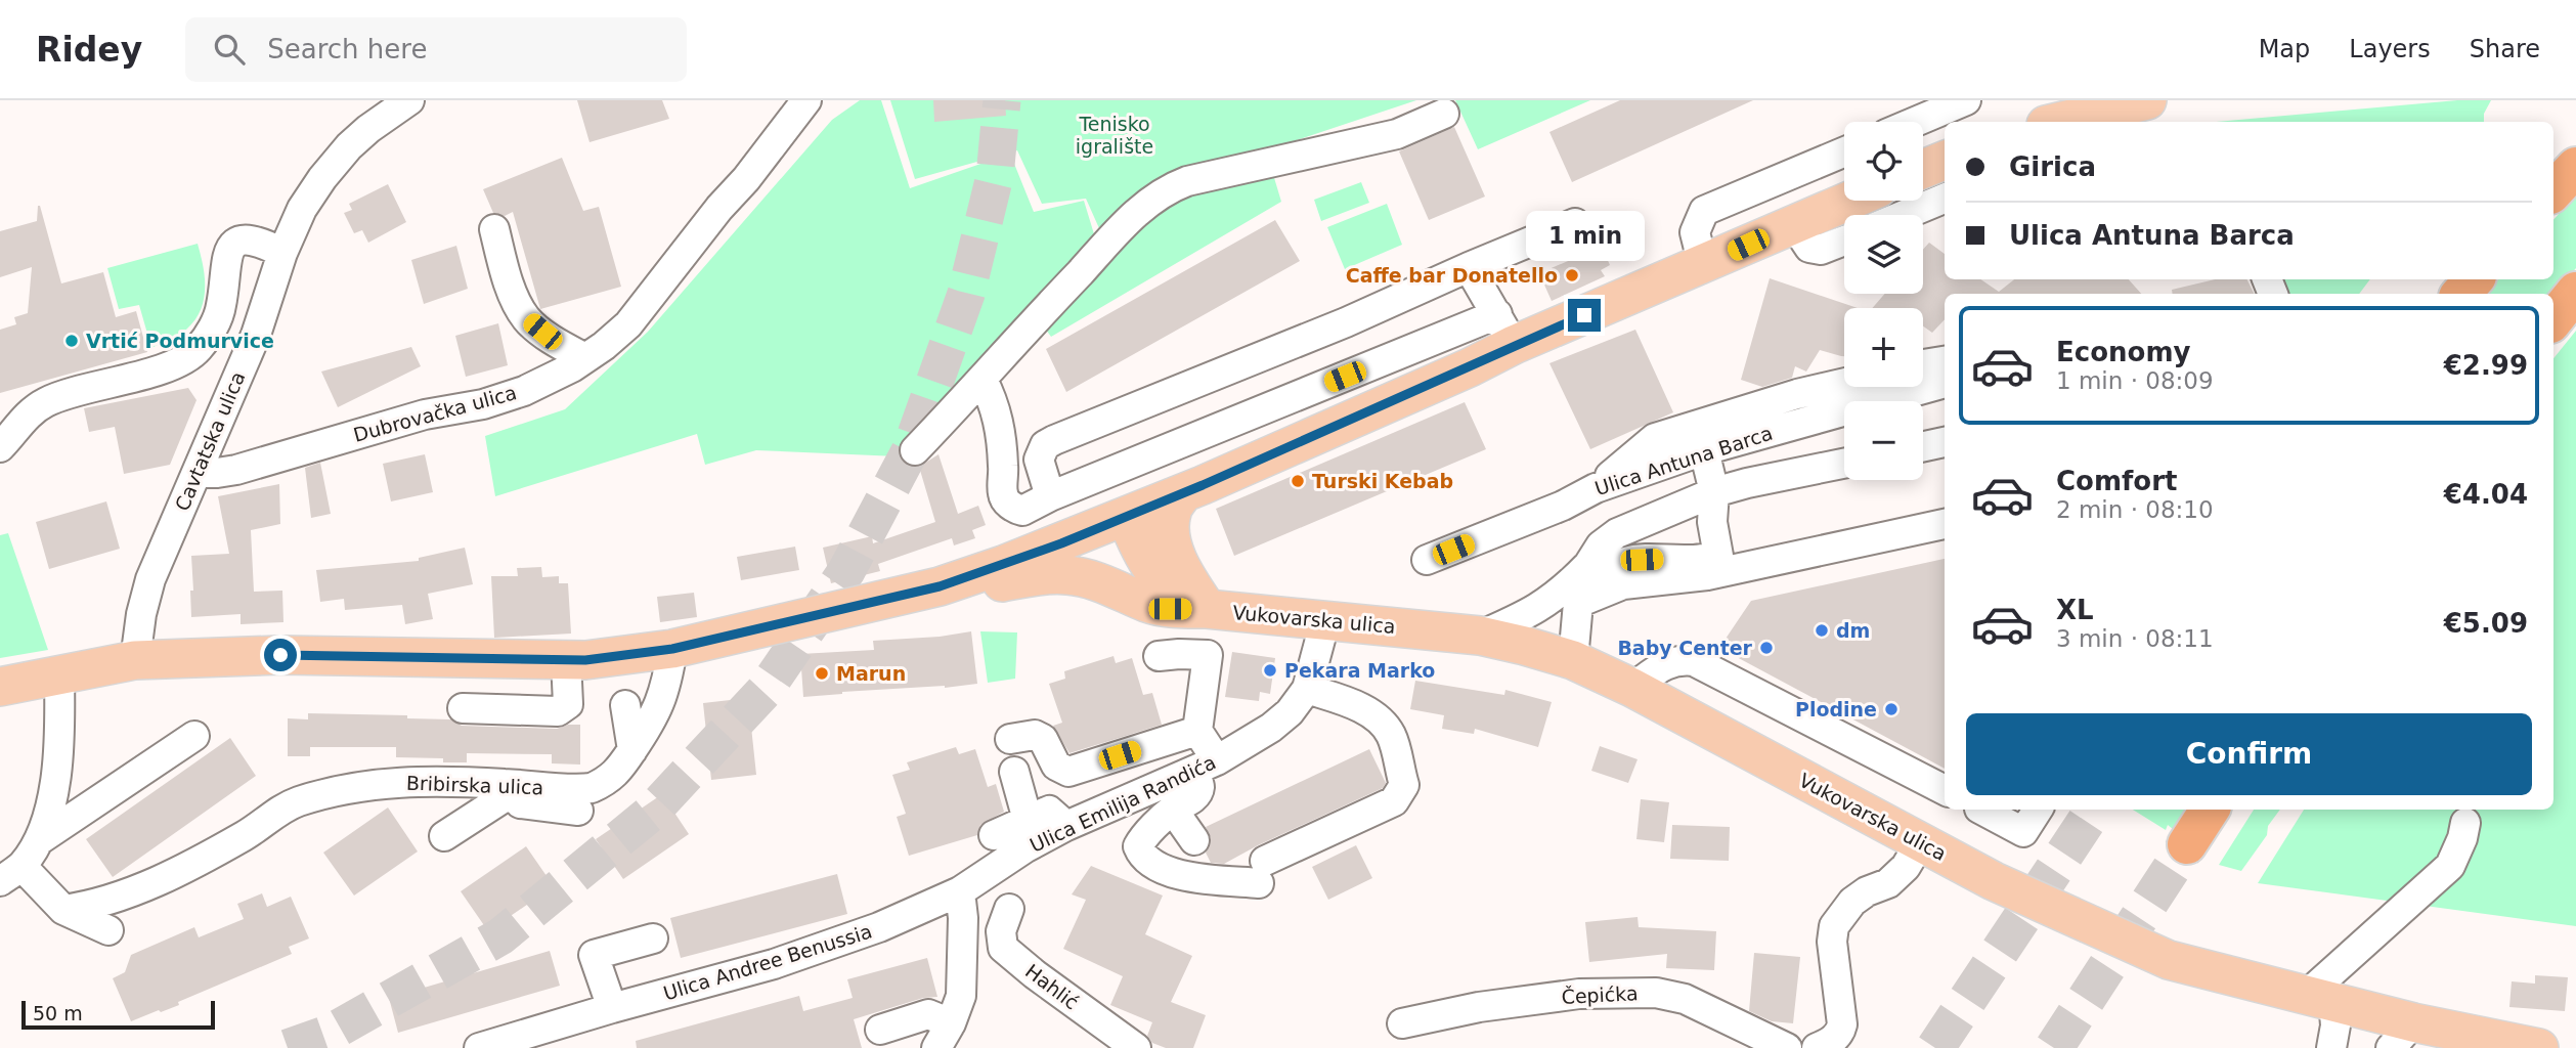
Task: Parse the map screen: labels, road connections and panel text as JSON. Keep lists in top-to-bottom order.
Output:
{
  "streets": {
    "main road": ["Vukovarska ulica"],
    "street": [
      "Dubrovačka ulica",
      "Cavtatska ulica",
      "Ulica Antuna Barca",
      "Bribirska ulica",
      "Ulica Emilija Randića",
      "Ulica Andree Benussia",
      "Hahlić",
      "Čepićka"
    ]
  },
  "crossings": [
    ["Dubrovačka ulica", "Cavtatska ulica"],
    ["Cavtatska ulica", "Vukovarska ulica"],
    ["Vukovarska ulica", "Bribirska ulica"],
    ["Vukovarska ulica", "Ulica Emilija Randića"],
    ["Ulica Emilija Randića", "Ulica Andree Benussia"]
  ],
  "parks": ["Tenisko igralište"],
  "places": [
    "Caffe bar Donatello",
    "Vrtić Podmurvice",
    "Turski Kebab",
    "dm",
    "Baby Center",
    "Pekara Marko",
    "Marun",
    "Plodine"
  ],
  "scale_bar": "50 m",
  "page": {
    "header": "Ridey",
    "search": "Search here",
    "nav": ["Map", "Layers", "Share"],
    "map_buttons": ["+", "−"],
    "banner": ["Girica", "Ulica Antuna Barca"],
    "bubble": "1 min",
    "list": [
      {
        "name": "Economy",
        "note": "1 min · 08:09",
        "value": "€2.99"
      },
      {
        "name": "Comfort",
        "note": "2 min · 08:10",
        "value": "€4.04"
      },
      {
        "name": "XL",
        "note": "3 min · 08:11",
        "value": "€5.09"
      }
    ],
    "buttons": "Confirm",
    "scale": "50 m"
  }
}
